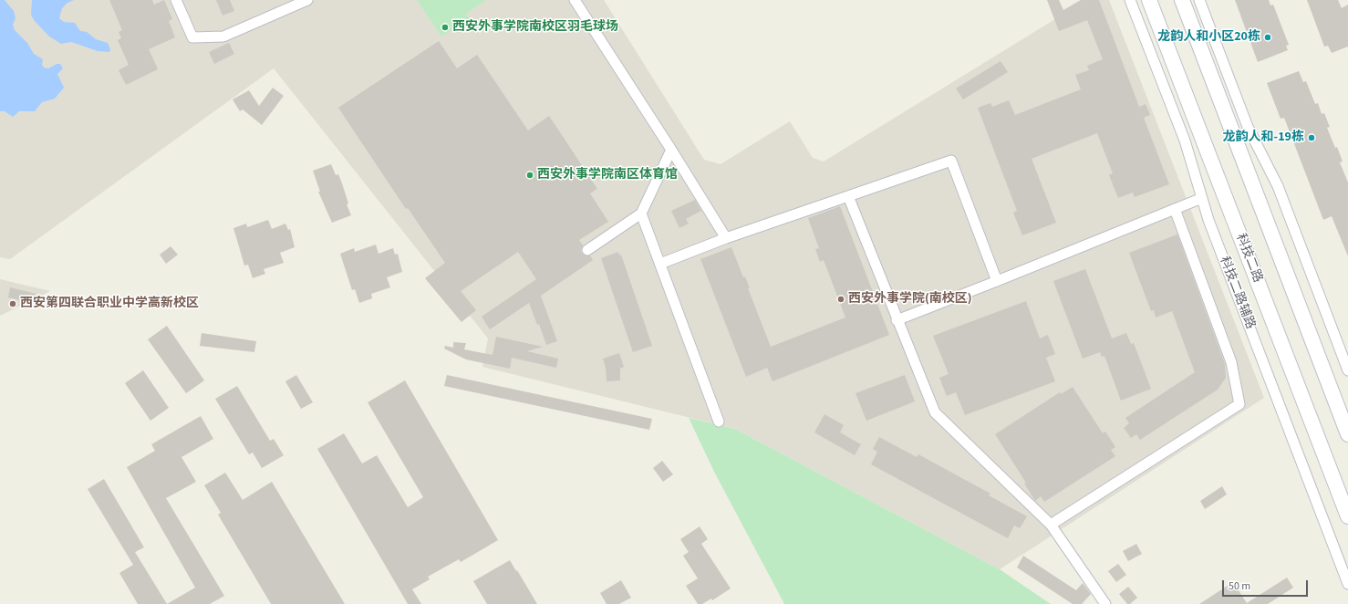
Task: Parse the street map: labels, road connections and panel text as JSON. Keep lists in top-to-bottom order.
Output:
{
  "streets": {
    "main road": ["科技二路"],
    "street": ["科技二路辅路"]
  },
  "places": [
    "西安外事学院南校区羽毛球场",
    "龙韵人和小区20栋",
    "龙韵人和-19栋",
    "西安外事学院南区体育馆",
    "西安外事学院(南校区)",
    "西安第四联合职业中学高新校区"
  ],
  "scale_bar": "50 m"
}
